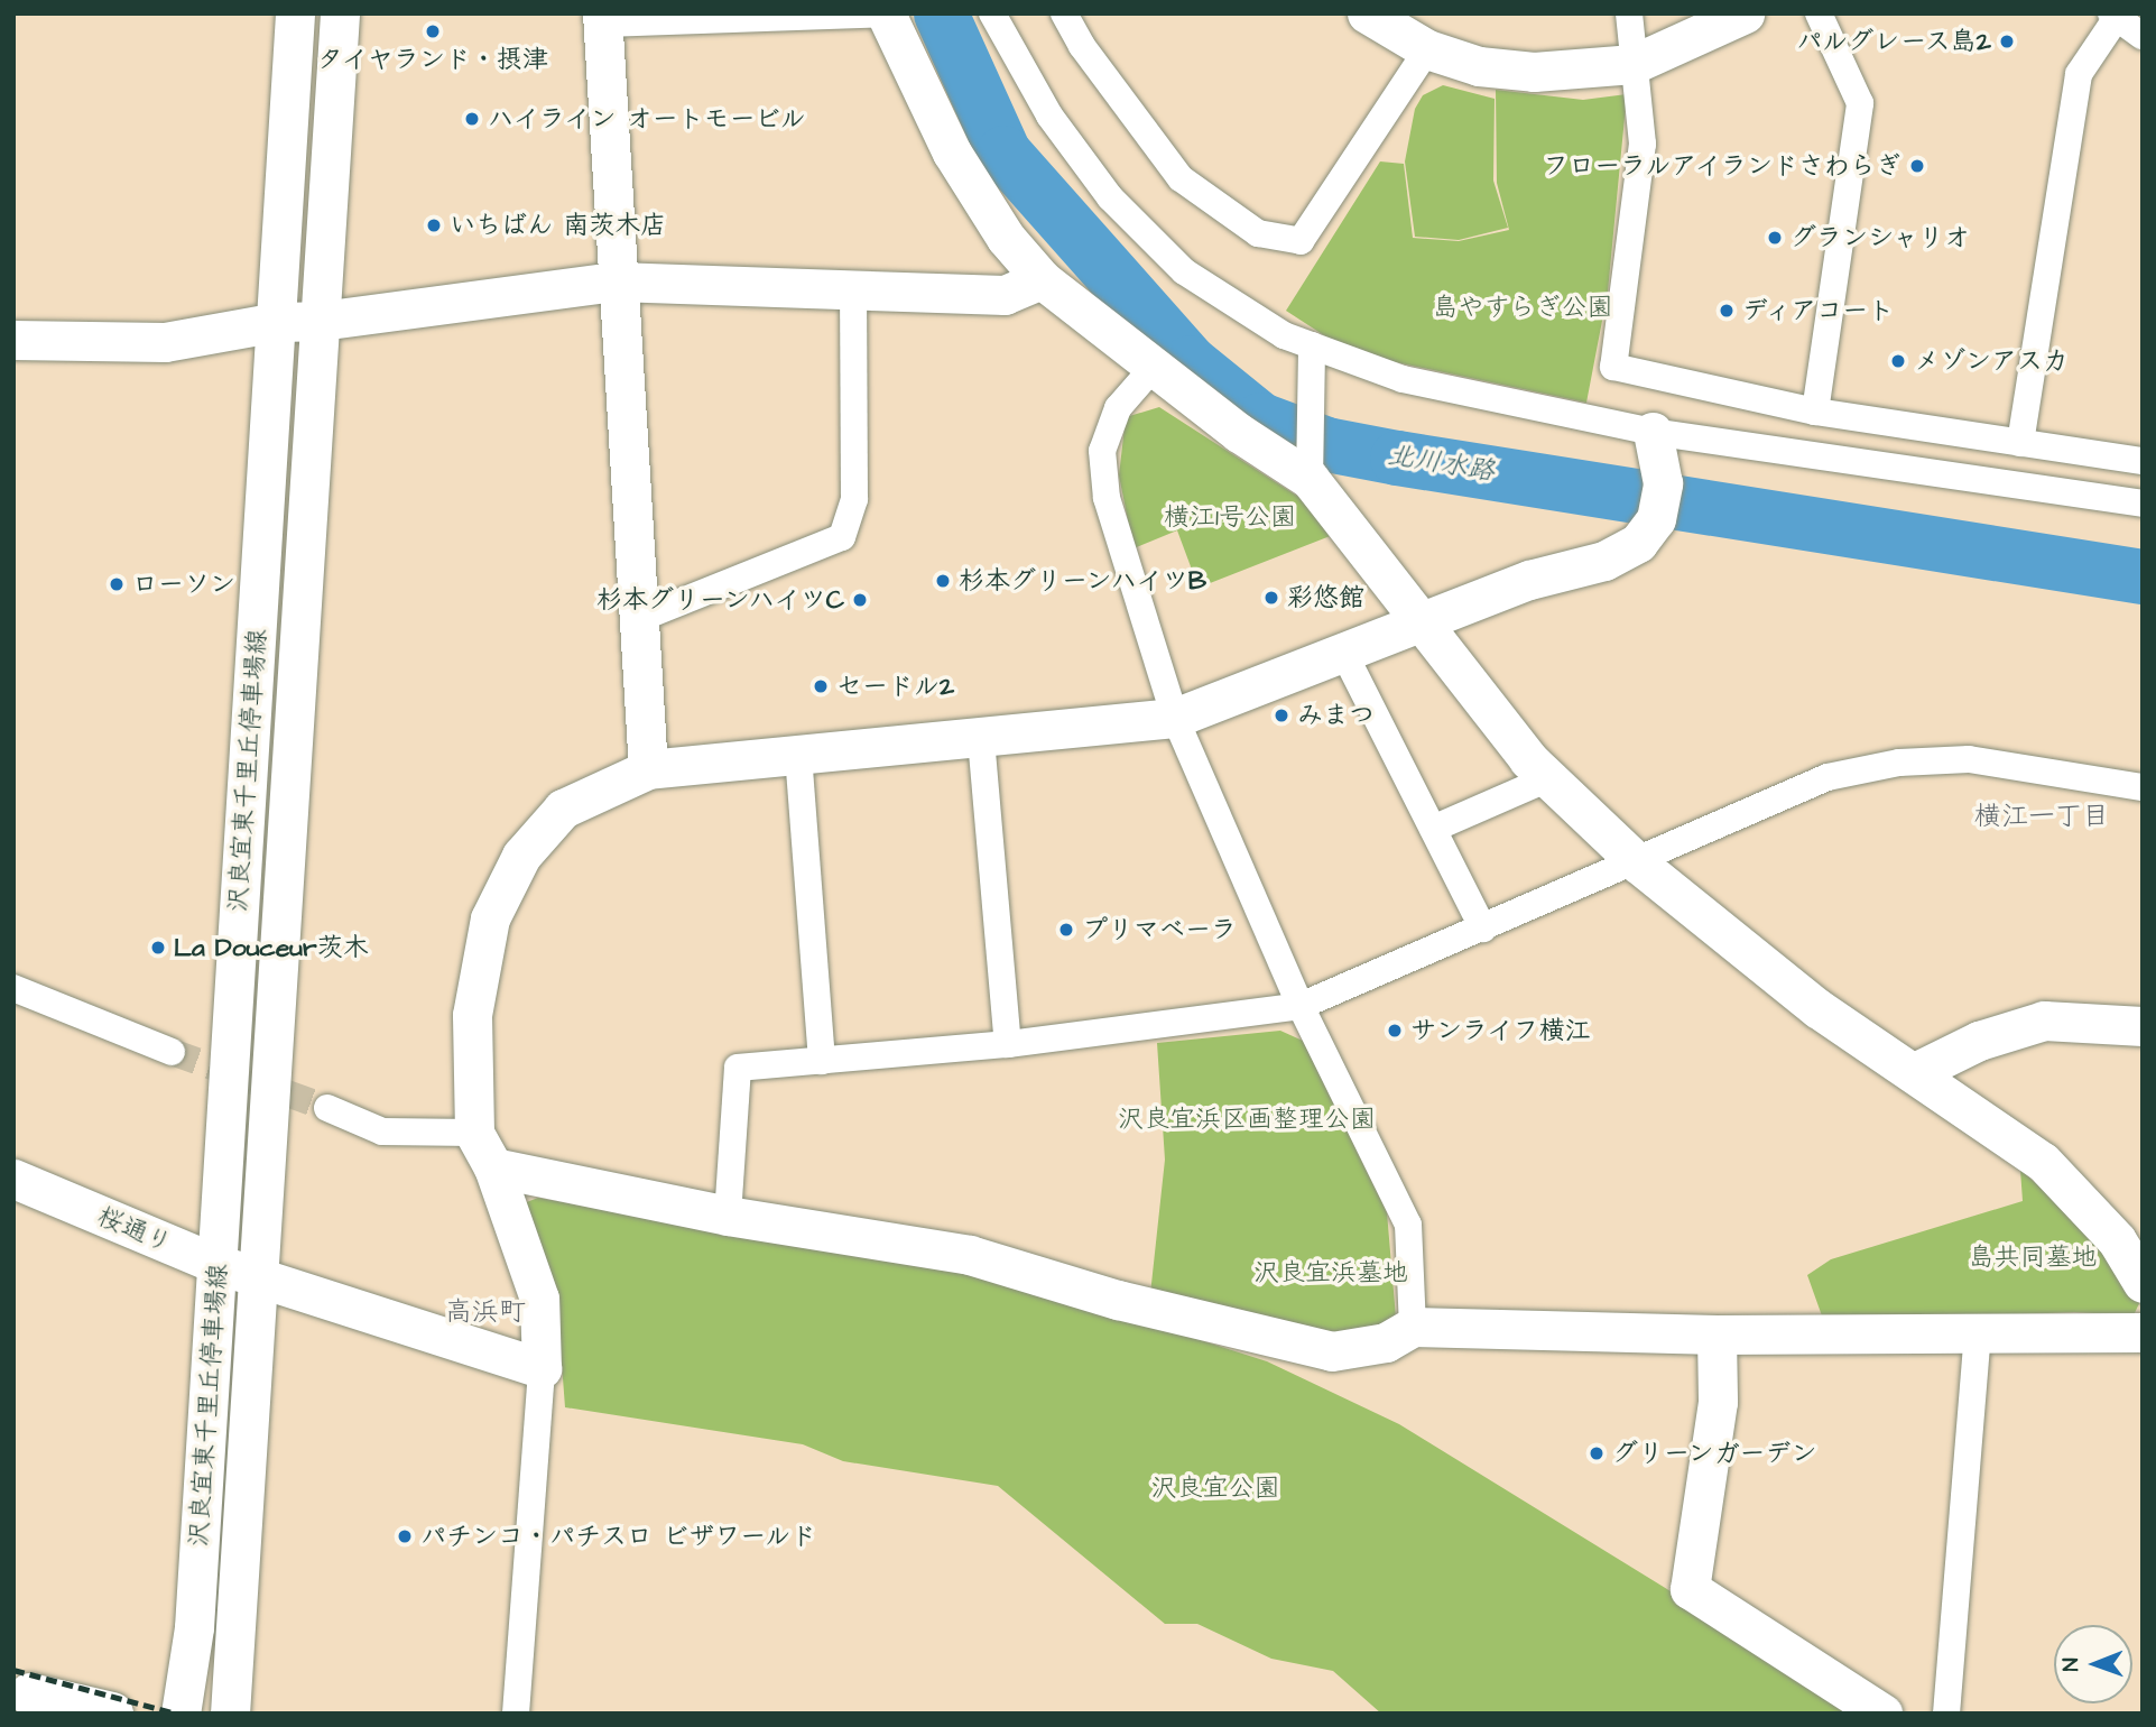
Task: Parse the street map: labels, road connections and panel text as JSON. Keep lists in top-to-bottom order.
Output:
{
  "streets": {
    "street": ["沢良宜東千里丘停車場線", "桜通り"]
  },
  "crossings": [
    ["沢良宜東千里丘停車場線", "桜通り"]
  ],
  "districts": ["横江一丁目", "高浜町"],
  "water": ["北川水路"],
  "parks": [
    "島やすらぎ公園",
    "横江1号公園",
    "沢良宜浜区画整理公園",
    "島共同墓地",
    "沢良宜浜墓地",
    "沢良宜公園"
  ],
  "places": [
    "タイヤランド・摂津",
    "パルグレース島2",
    "ハイライン オートモービル",
    "フローラルアイランドさわらぎ",
    "いちばん 南茨木店",
    "グランシャリオ",
    "ディアコート",
    "メゾンアスカ",
    "杉本グリーンハイツB",
    "ローソン",
    "彩悠館",
    "杉本グリーンハイツC",
    "セードル2",
    "みまつ",
    "プリマベーラ",
    "La Douceur茨木",
    "サンライフ横江",
    "グリーンガーデン",
    "パチンコ・パチスロ ビザワールド"
  ],
  "north": "left"
}
